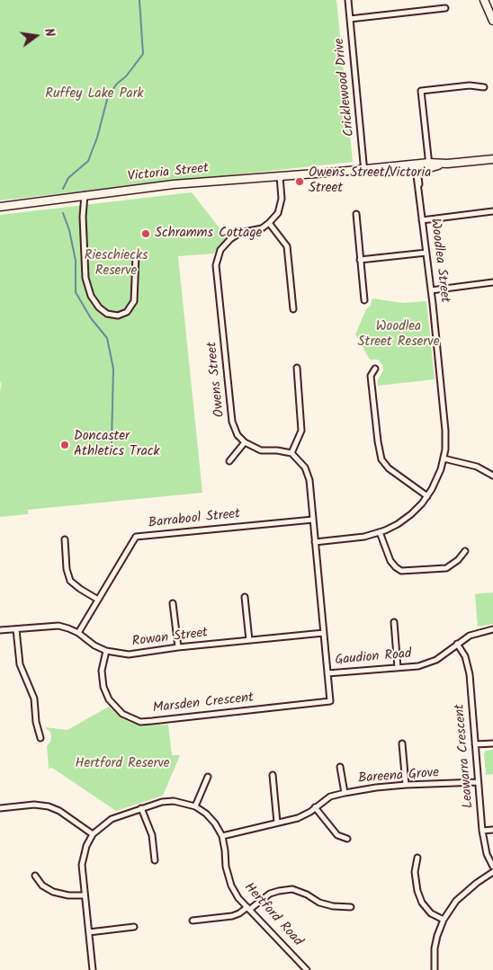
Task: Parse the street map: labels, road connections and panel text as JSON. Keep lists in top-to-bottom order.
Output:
{
  "streets": {
    "main road": ["Victoria Street"],
    "street": [
      "Cricklewood Drive",
      "Woodlea Street",
      "Owens Street",
      "Barrabool Street",
      "Rowan Street",
      "Gaudion Road",
      "Marsden Crescent",
      "Leawarra Crescent",
      "Bareena Grove",
      "Hertford Road"
    ]
  },
  "crossings": [
    ["Cricklewood Drive", "Victoria Street"],
    ["Victoria Street", "Woodlea Street"],
    ["Barrabool Street", "Rowan Street"],
    ["Rowan Street", "Marsden Crescent"],
    ["Gaudion Road", "Marsden Crescent"],
    ["Gaudion Road", "Leawarra Crescent"],
    ["Leawarra Crescent", "Bareena Grove"],
    ["Bareena Grove", "Hertford Road"]
  ],
  "parks": [
    "Ruffey Lake Park",
    "Rieschiecks Reserve",
    "Woodlea Street Reserve",
    "Hertford Reserve"
  ],
  "places": ["Owens Street/Victoria Street", "Schramms Cottage", "Doncaster Athletics Track"],
  "north": "right"
}
